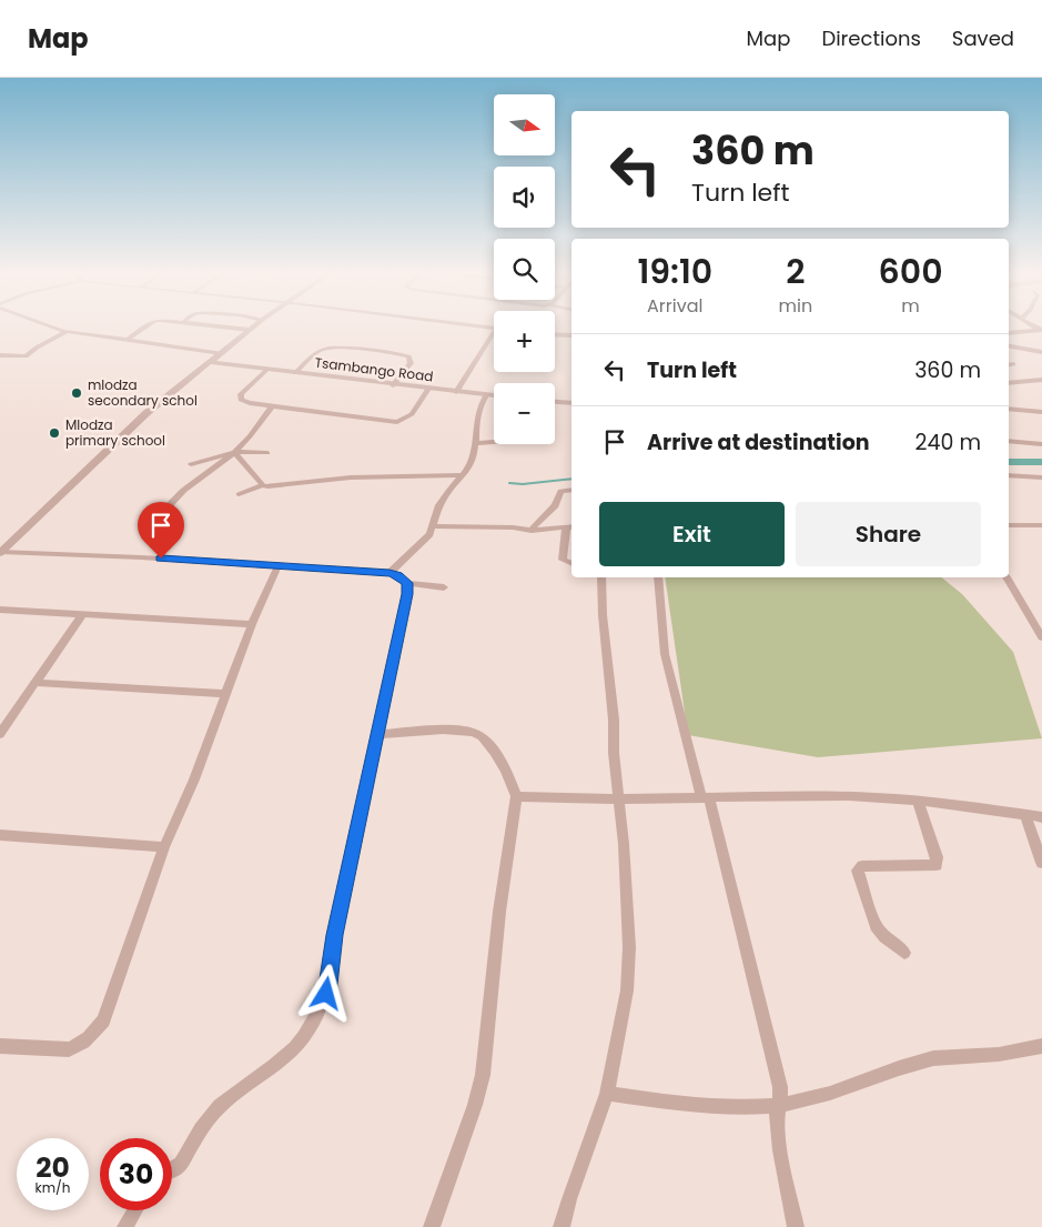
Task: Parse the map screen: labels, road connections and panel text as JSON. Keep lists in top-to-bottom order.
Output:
{
  "streets": {
    "street": ["Tsambango Road"]
  },
  "places": ["mlodza secondary schol", "Mlodza primary school"],
  "north": "right",
  "page": {
    "header": "Map",
    "nav": ["Map", "Directions", "Saved"],
    "map_buttons": ["+", "−"],
    "turn": ["360 m", "Turn left"],
    "eta": [
      "19:10",
      "Arrival",
      "2",
      "min",
      "600",
      "m"
    ],
    "list": [
      {
        "name": "Turn left",
        "value": "360 m"
      },
      {
        "name": "Arrive at destination",
        "value": "240 m"
      }
    ],
    "buttons": ["Exit", "Share"],
    "speed": "20 km/h",
    "limit": "30"
  }
}
